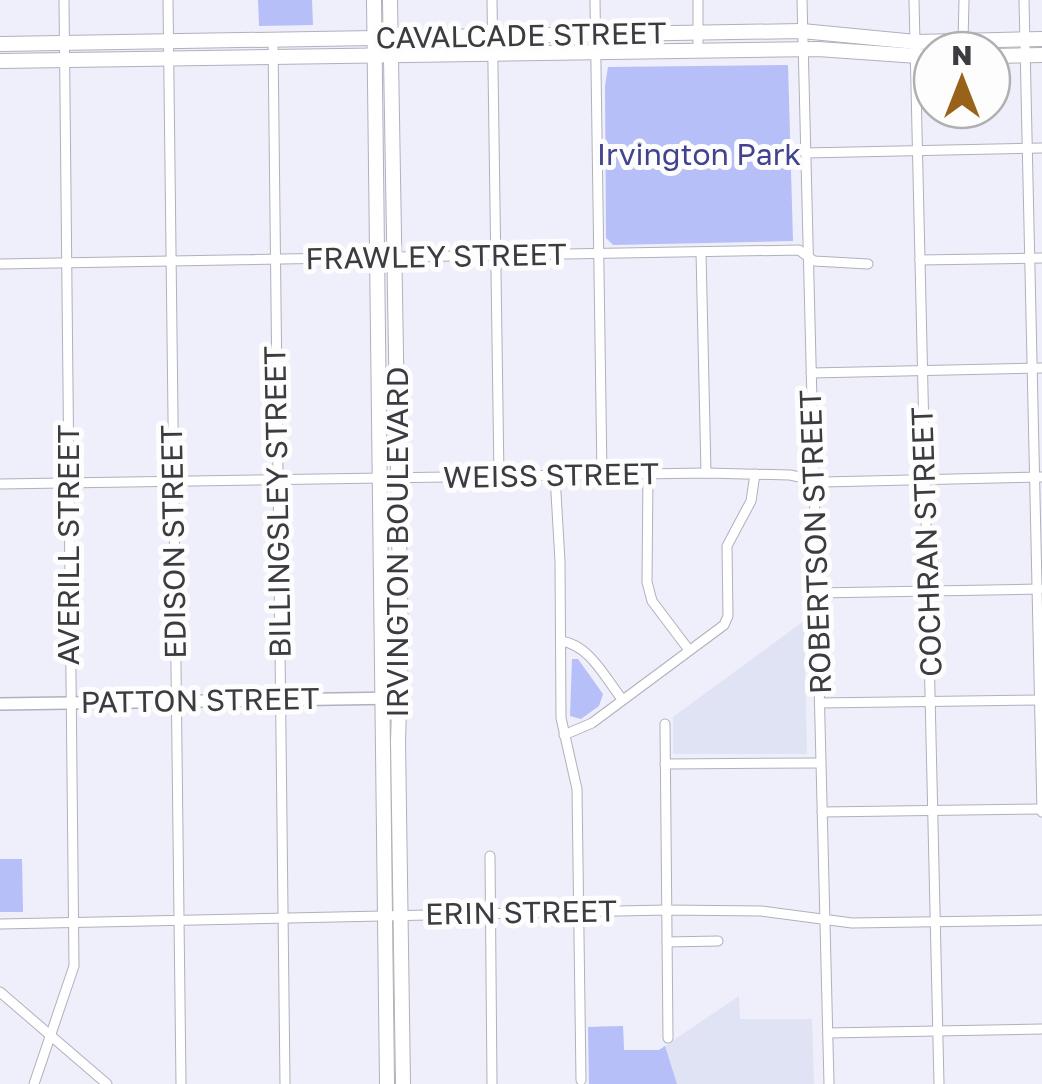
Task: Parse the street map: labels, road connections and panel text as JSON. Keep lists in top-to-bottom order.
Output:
{
  "streets": {
    "main road": ["CAVALCADE STREET", "IRVINGTON BOULEVARD"],
    "street": [
      "FRAWLEY STREET",
      "WEISS STREET",
      "BILLINGSLEY STREET",
      "EDISON STREET",
      "ROBERTSON STREET",
      "COCHRAN STREET",
      "AVERILL STREET",
      "PATTON STREET",
      "ERIN STREET"
    ]
  },
  "crossings": [
    ["CAVALCADE STREET", "BILLINGSLEY STREET"],
    ["CAVALCADE STREET", "EDISON STREET"],
    ["CAVALCADE STREET", "IRVINGTON BOULEVARD"],
    ["CAVALCADE STREET", "ROBERTSON STREET"],
    ["CAVALCADE STREET", "AVERILL STREET"],
    ["FRAWLEY STREET", "BILLINGSLEY STREET"],
    ["FRAWLEY STREET", "EDISON STREET"],
    ["FRAWLEY STREET", "IRVINGTON BOULEVARD"],
    ["FRAWLEY STREET", "ROBERTSON STREET"],
    ["FRAWLEY STREET", "AVERILL STREET"],
    ["WEISS STREET", "BILLINGSLEY STREET"],
    ["WEISS STREET", "EDISON STREET"],
    ["WEISS STREET", "IRVINGTON BOULEVARD"],
    ["WEISS STREET", "ROBERTSON STREET"],
    ["WEISS STREET", "COCHRAN STREET"],
    ["WEISS STREET", "AVERILL STREET"],
    ["BILLINGSLEY STREET", "PATTON STREET"],
    ["BILLINGSLEY STREET", "ERIN STREET"],
    ["EDISON STREET", "PATTON STREET"],
    ["EDISON STREET", "ERIN STREET"],
    ["IRVINGTON BOULEVARD", "PATTON STREET"],
    ["IRVINGTON BOULEVARD", "ERIN STREET"],
    ["ROBERTSON STREET", "ERIN STREET"],
    ["COCHRAN STREET", "ERIN STREET"],
    ["AVERILL STREET", "PATTON STREET"],
    ["AVERILL STREET", "ERIN STREET"]
  ],
  "parks": ["Irvington Park"],
  "north": "top"
}
